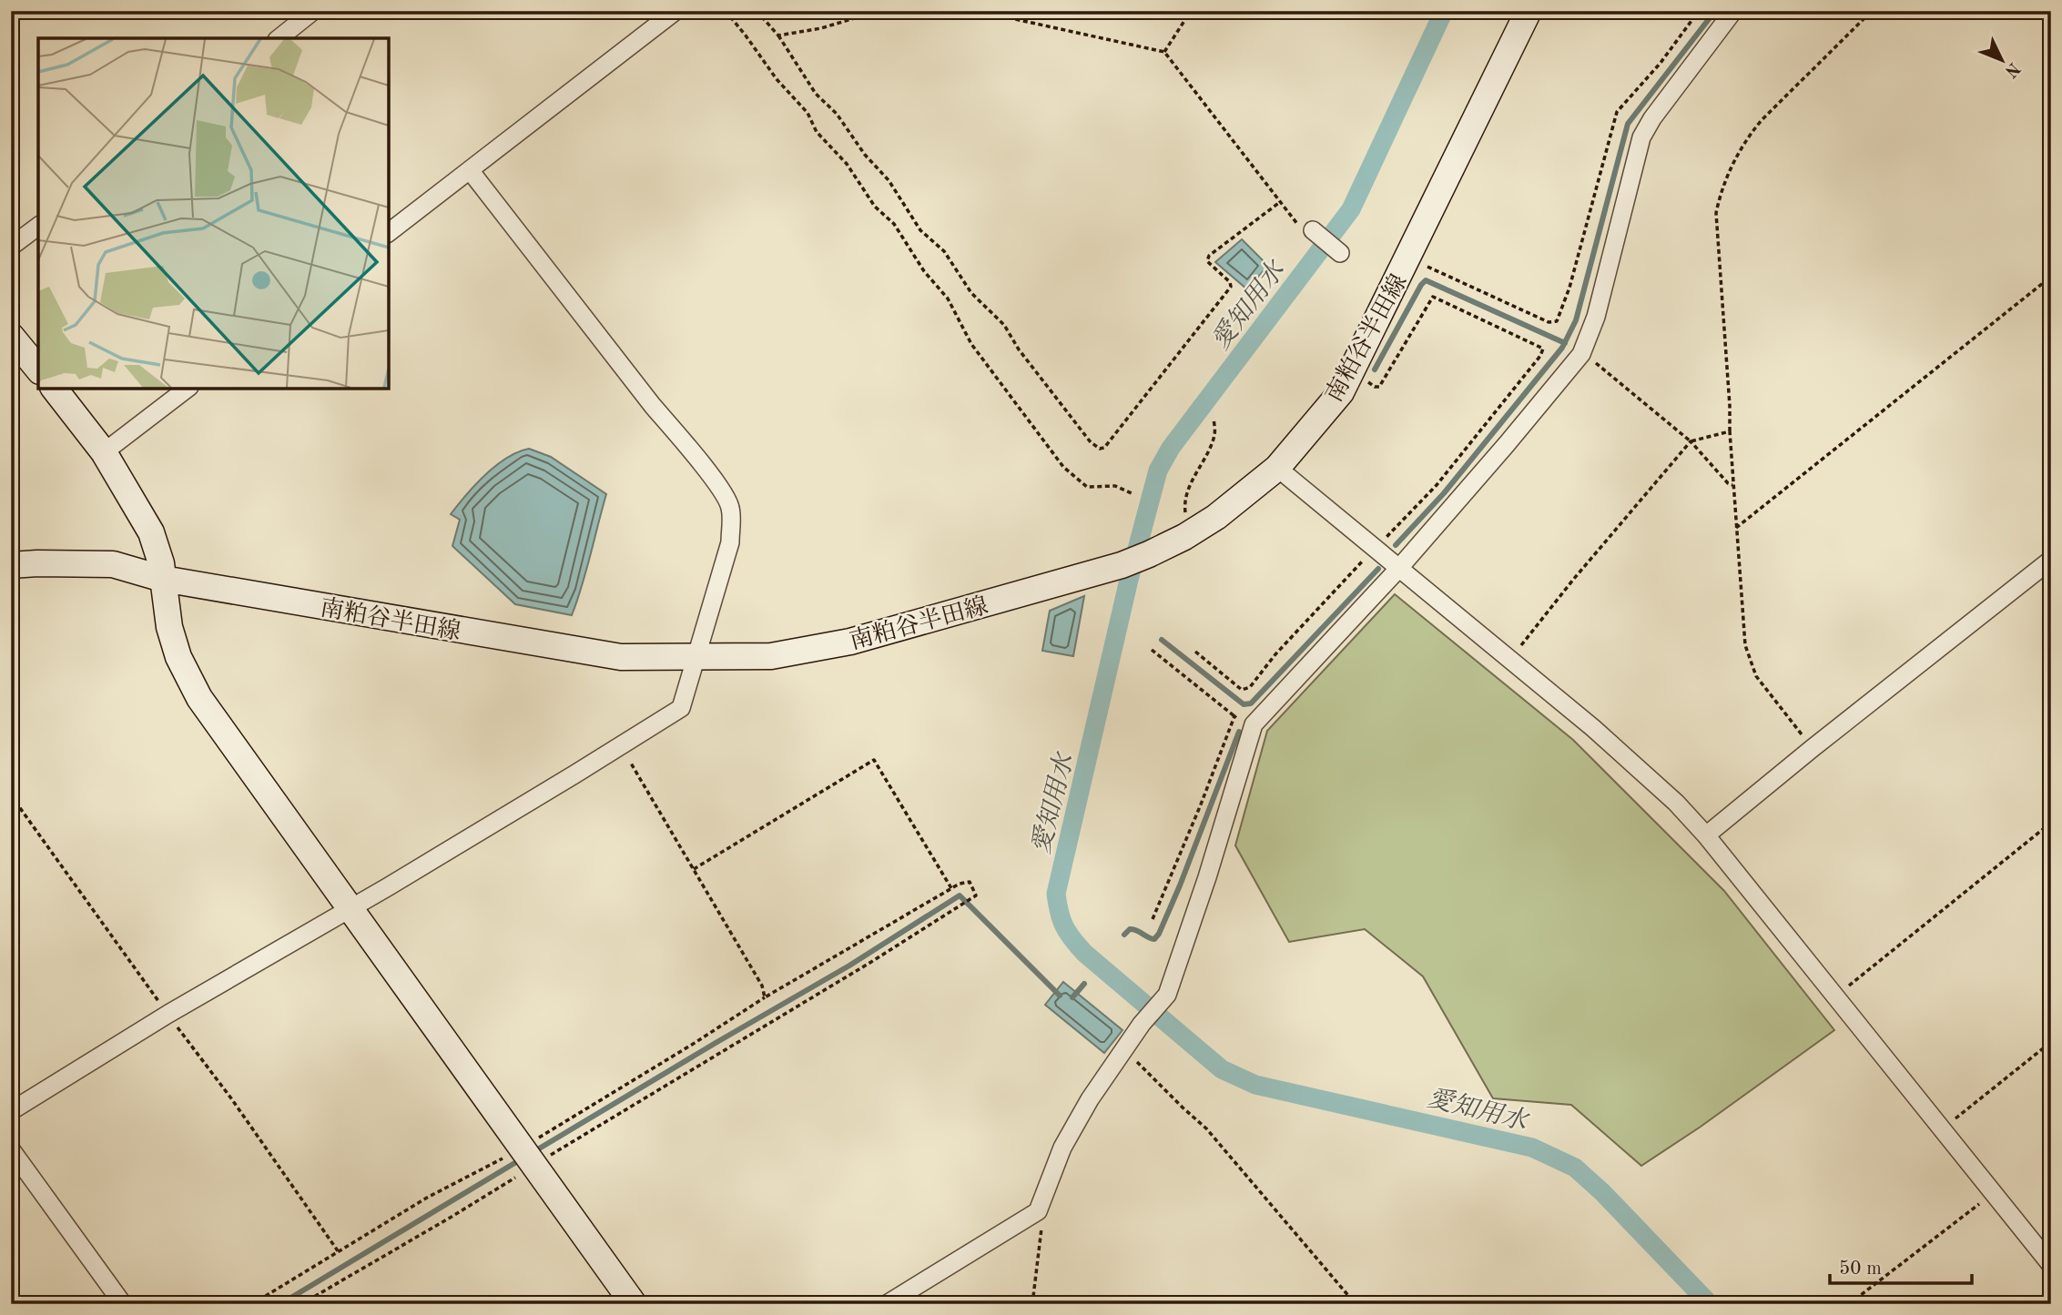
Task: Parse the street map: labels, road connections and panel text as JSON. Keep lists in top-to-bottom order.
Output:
{
  "streets": {
    "main road": ["南粕谷半田線"]
  },
  "water": ["愛知用水"],
  "scale_bar": "50 m",
  "north": "bottom right"
}
